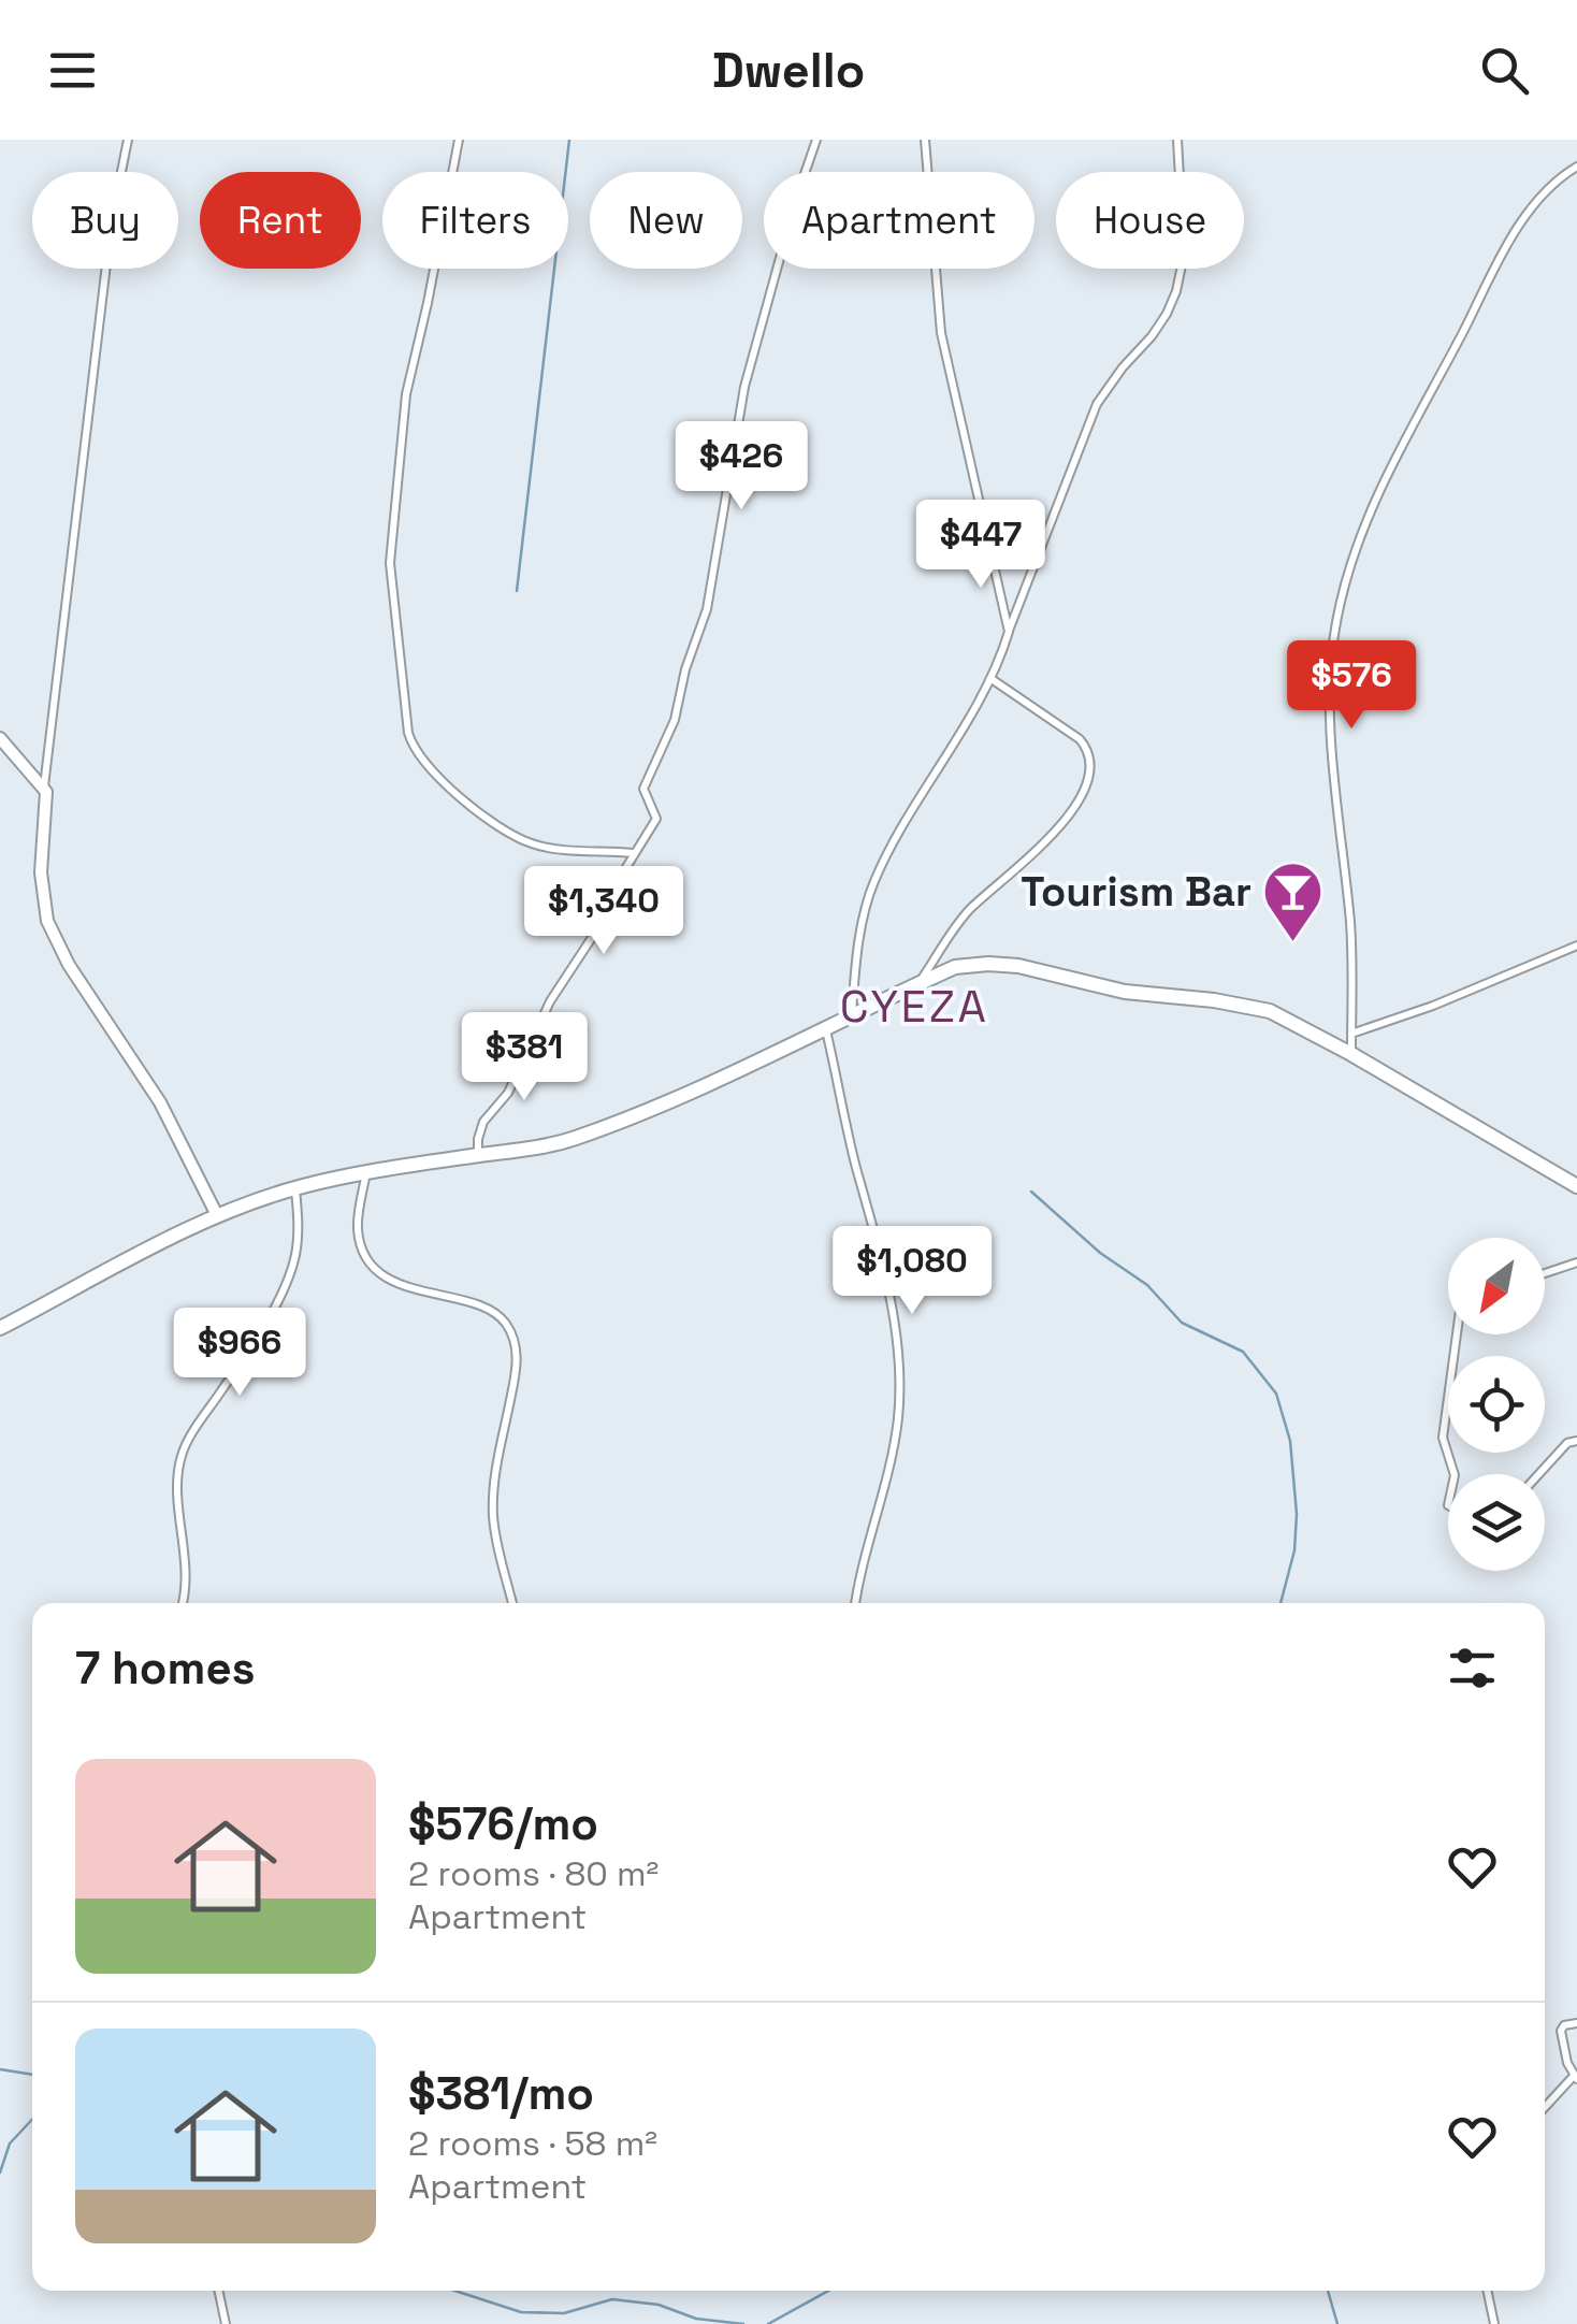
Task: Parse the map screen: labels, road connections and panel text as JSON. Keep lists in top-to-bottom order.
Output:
{
  "districts": ["CYEZA"],
  "places": {
    "bar": ["Tourism Bar"]
  },
  "north": "bottom left",
  "page": {
    "header": "Dwello",
    "chip": [
      "Buy",
      "Rent",
      "Filters",
      "New",
      "Apartment",
      "House"
    ],
    "price": [
      "$426",
      "$447",
      "$576",
      "$1,340",
      "$381",
      "$1,080",
      "$966"
    ],
    "heading": "7 homes",
    "list": [
      {
        "name": "$576/mo",
        "note": "2 rooms · 80 m² · Apartment"
      },
      {
        "name": "$381/mo",
        "note": "2 rooms · 58 m² · Apartment"
      }
    ]
  }
}
